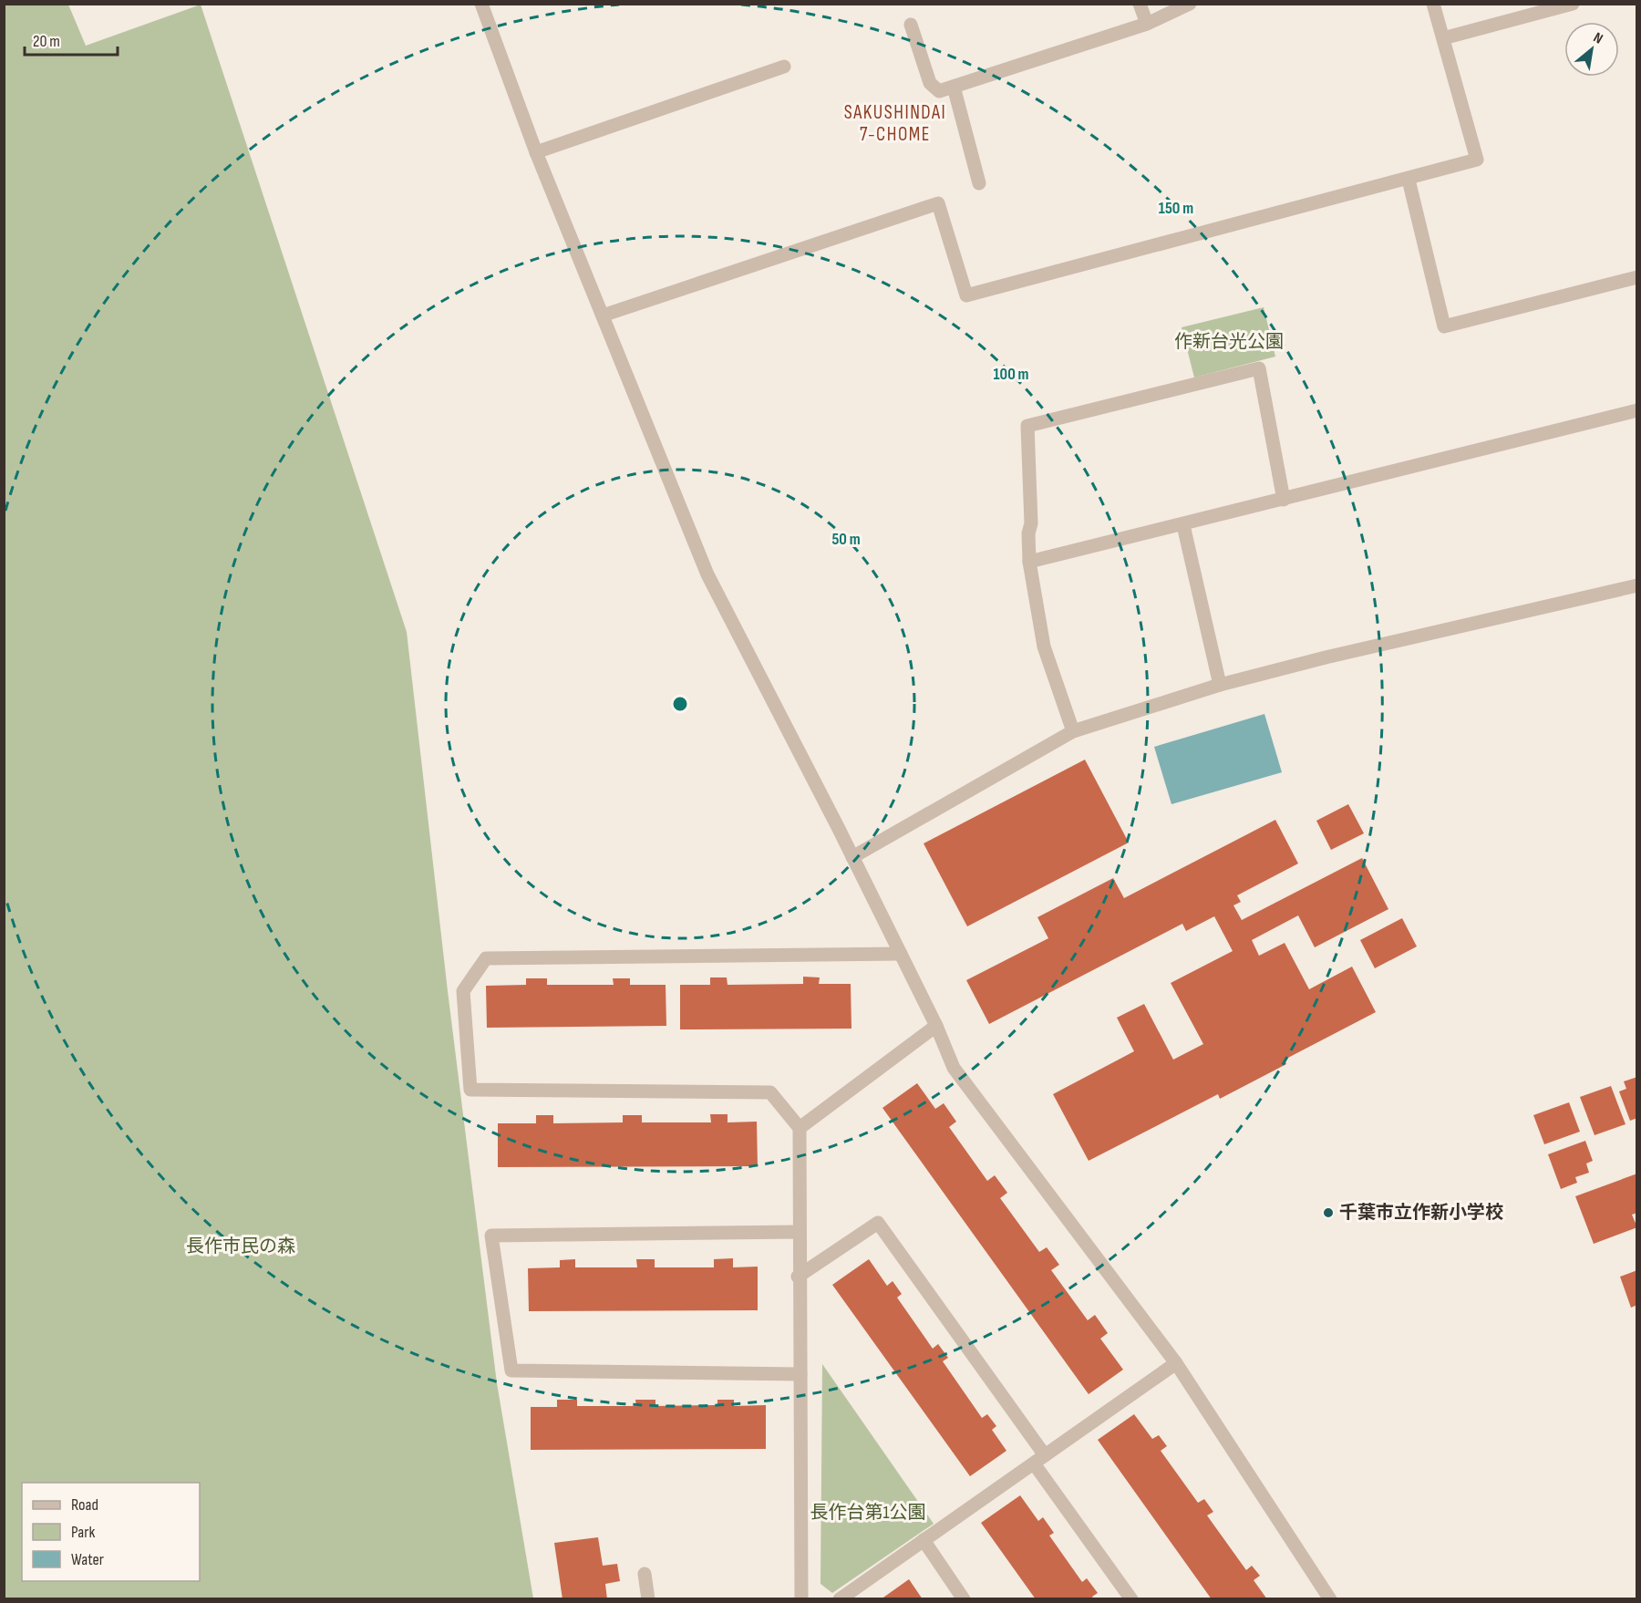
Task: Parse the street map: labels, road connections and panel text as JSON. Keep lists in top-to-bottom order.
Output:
{
  "districts": ["SAKUSHINDAI 7-CHOME"],
  "parks": ["作新台光公園", "長作市民の森", "長作台第1公園"],
  "places": ["千葉市立作新小学校"],
  "legend": ["Road", "Park", "Water"],
  "scale_bar": "20 m",
  "north": "top right",
  "rings": ["150 m", "100 m", "50 m"]
}
